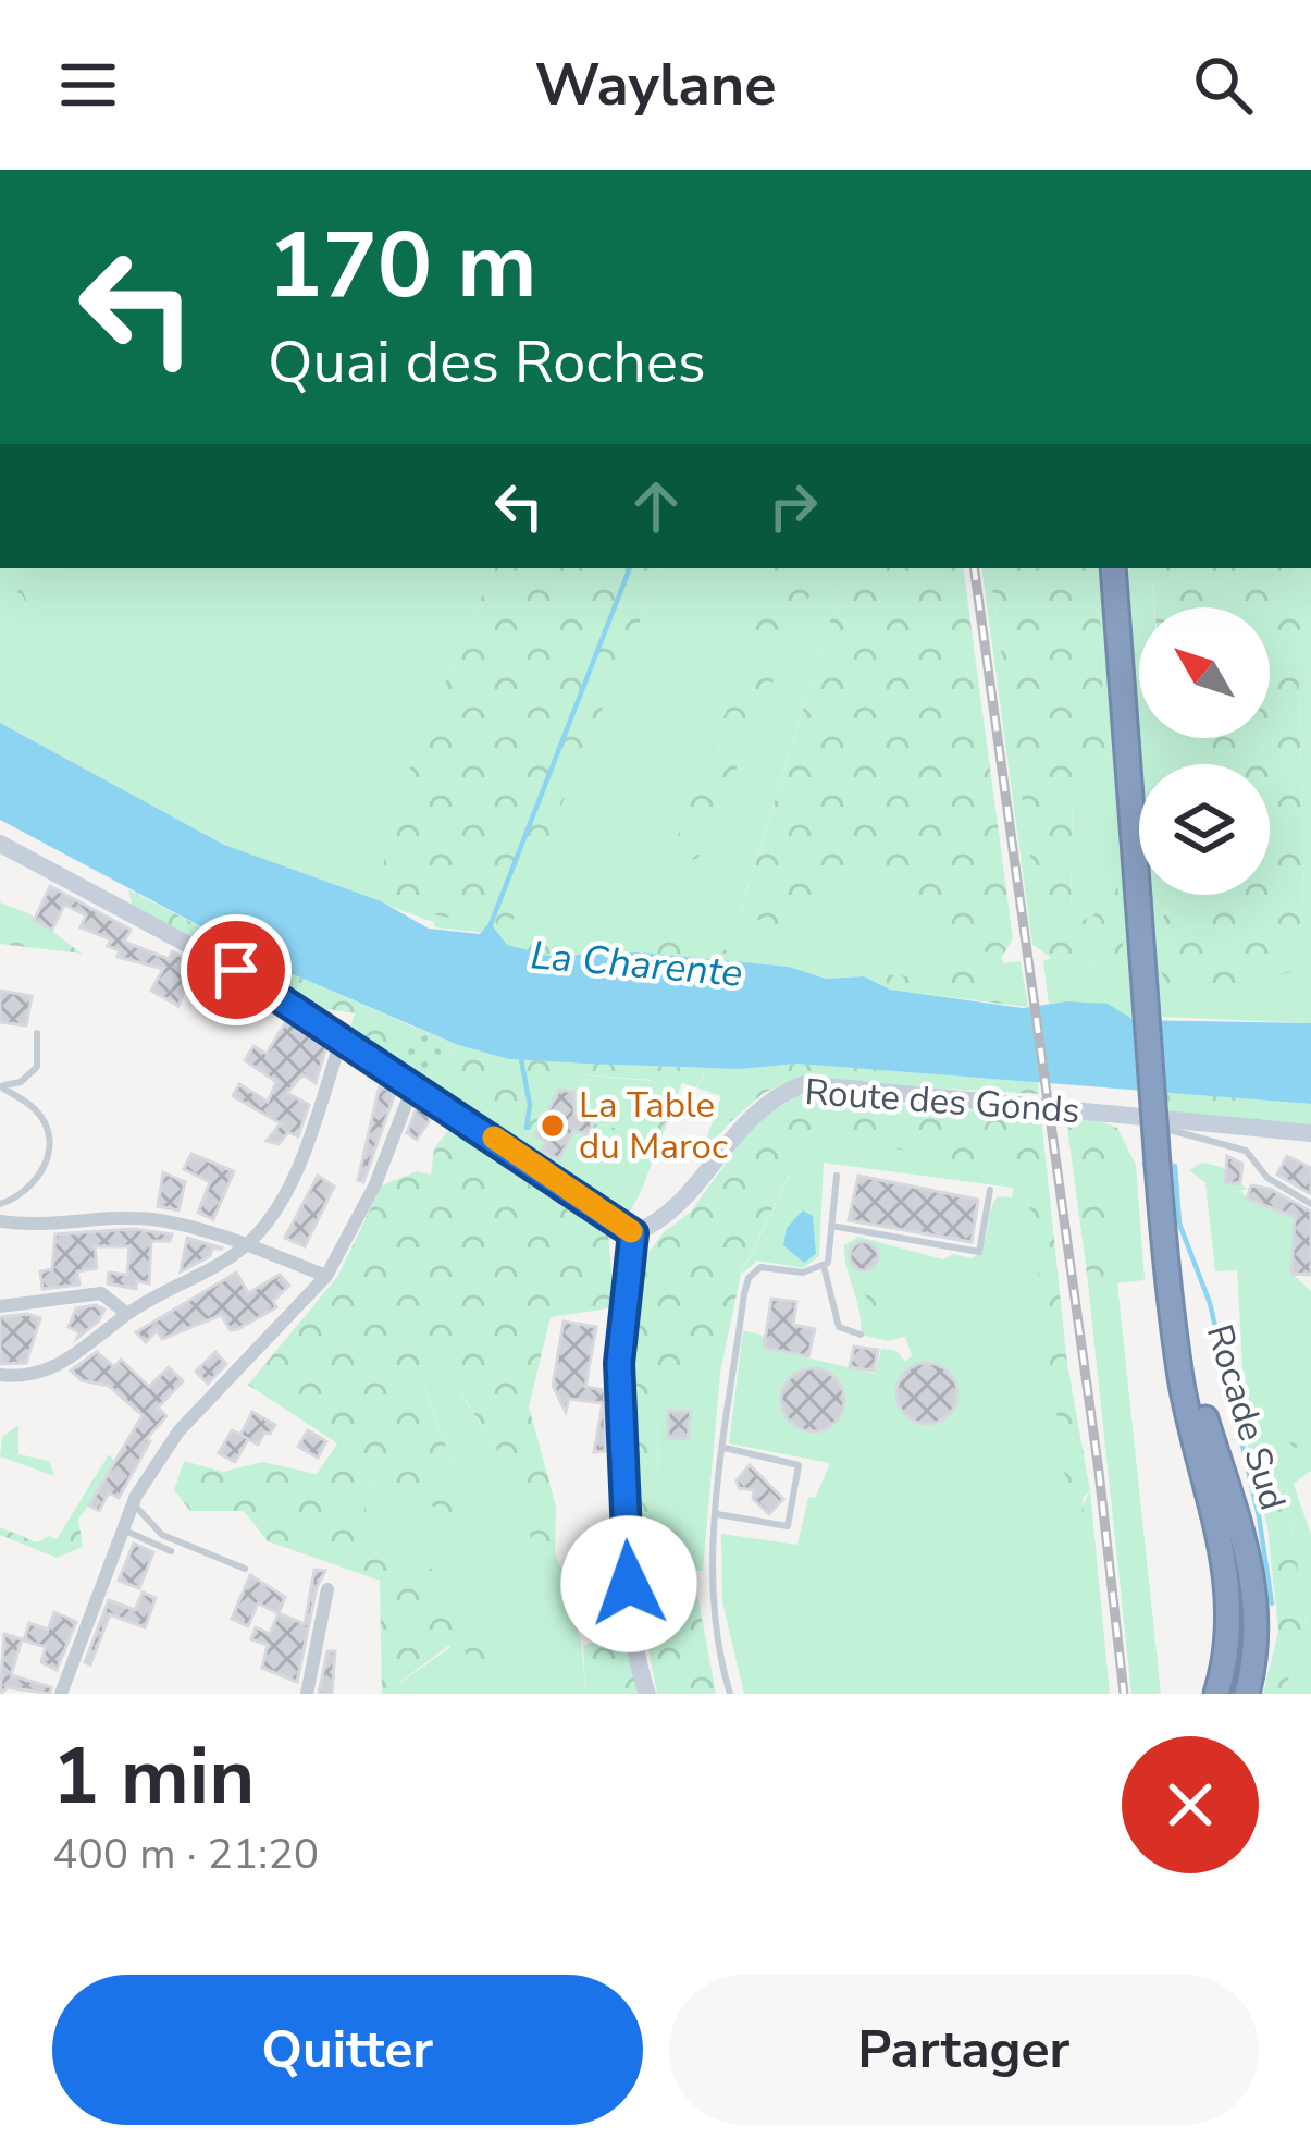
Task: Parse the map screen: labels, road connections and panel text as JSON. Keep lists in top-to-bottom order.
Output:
{
  "streets": {
    "highway": ["Rocade Sud"],
    "street": ["Route des Gonds"]
  },
  "water": ["La Charente"],
  "places": ["La Table du Maroc"],
  "north": "top left",
  "page": {
    "header": "Waylane",
    "turn": ["170 m", "Quai des Roches"],
    "heading": ["1 min", "400 m · 21:20"],
    "buttons": ["Quitter", "Partager"]
  }
}
